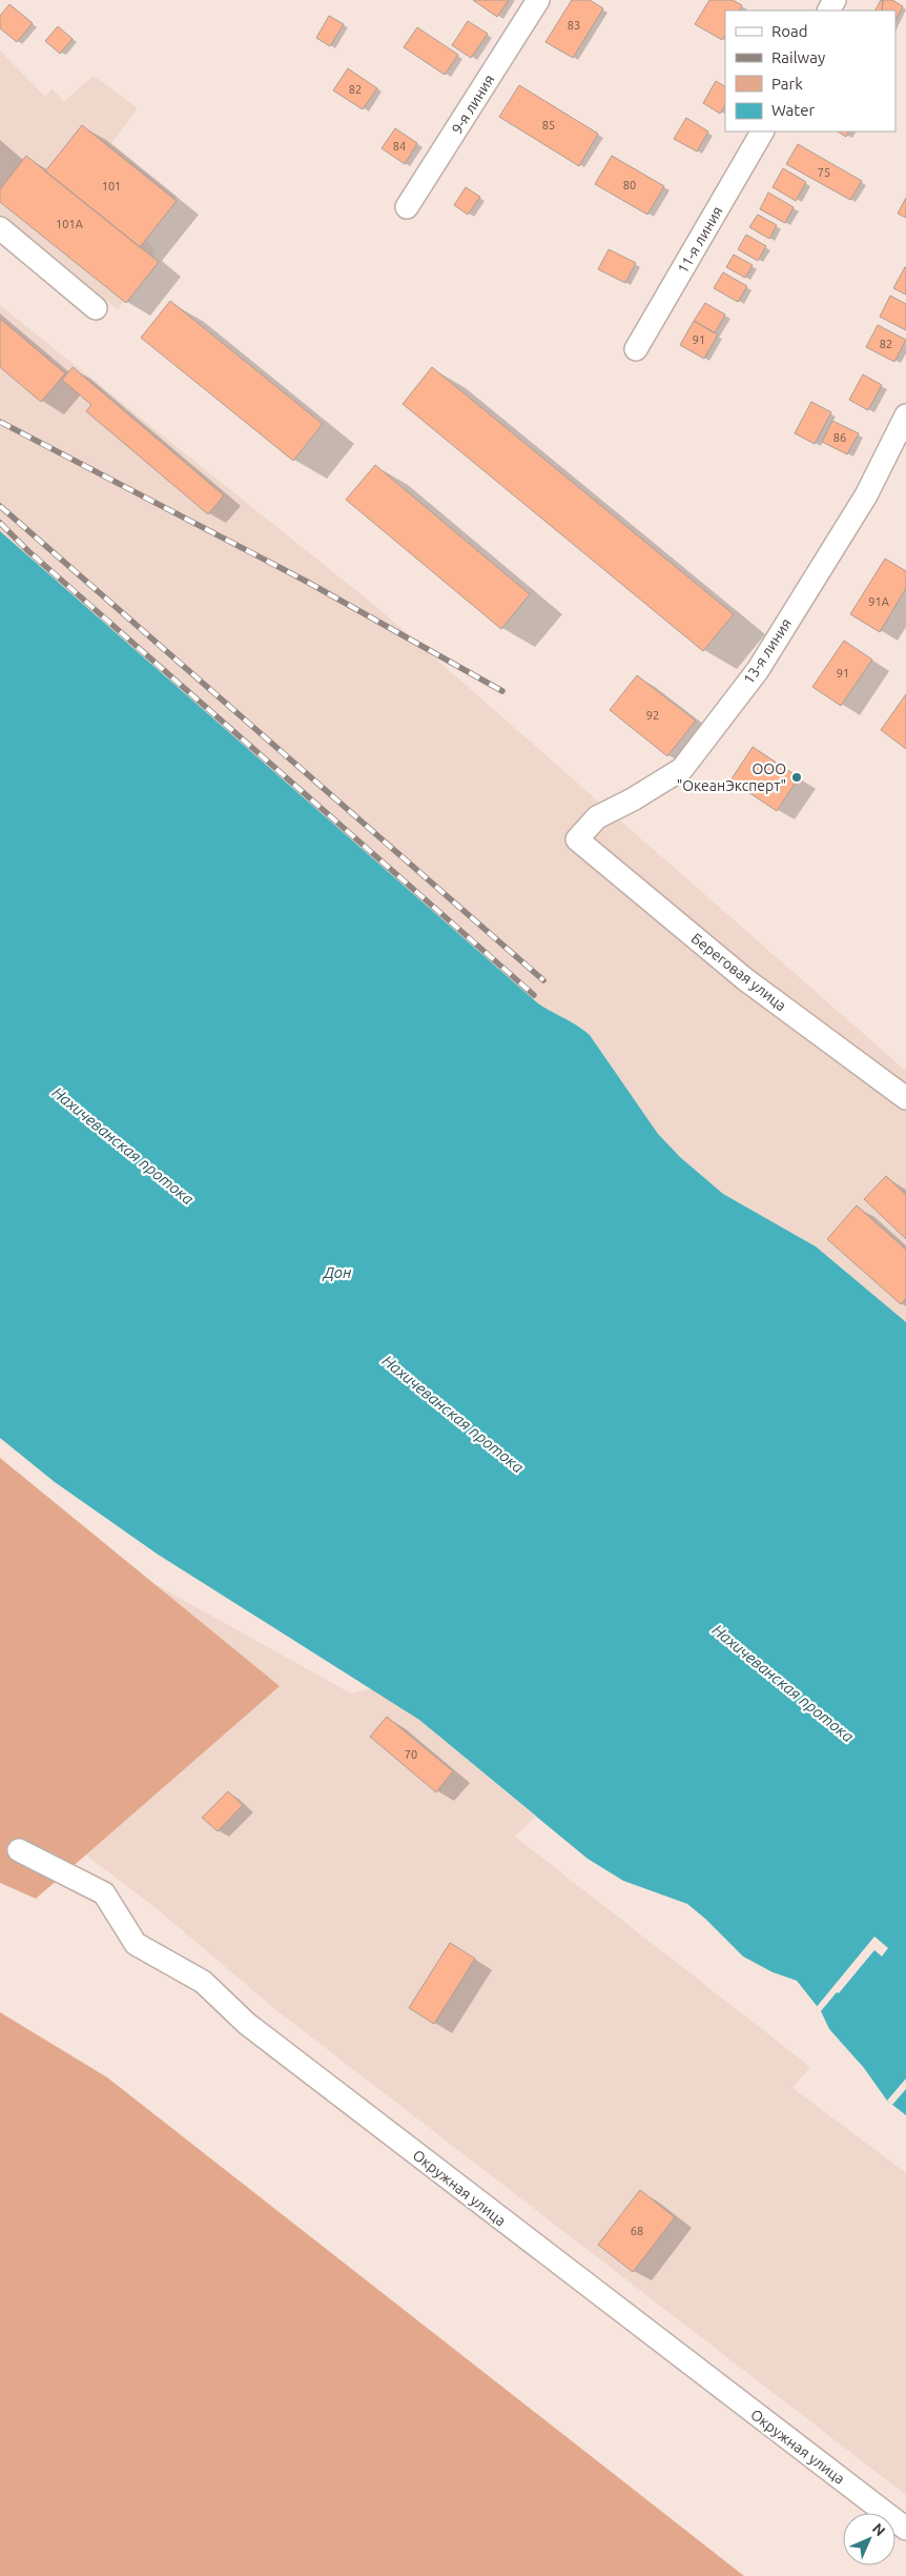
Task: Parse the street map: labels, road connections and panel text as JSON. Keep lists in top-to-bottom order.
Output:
{
  "streets": {
    "street": [
      "9-я линия",
      "11-я линия",
      "13-я линия",
      "Береговая улица",
      "Окружная улица"
    ]
  },
  "crossings": [
    ["13-я линия", "Береговая улица"]
  ],
  "water": ["Нахичеванская протока", "Дон"],
  "places": ["ООО \"ОкеанЭксперт\""],
  "house_numbers": [
    "83",
    "82",
    "85",
    "84",
    "75",
    "80",
    "101",
    "101А",
    "91",
    "82",
    "86",
    "91А",
    "91",
    "92",
    "70",
    "68"
  ],
  "legend": [
    "Road",
    "Railway",
    "Park",
    "Water"
  ],
  "north": "top right"
}
